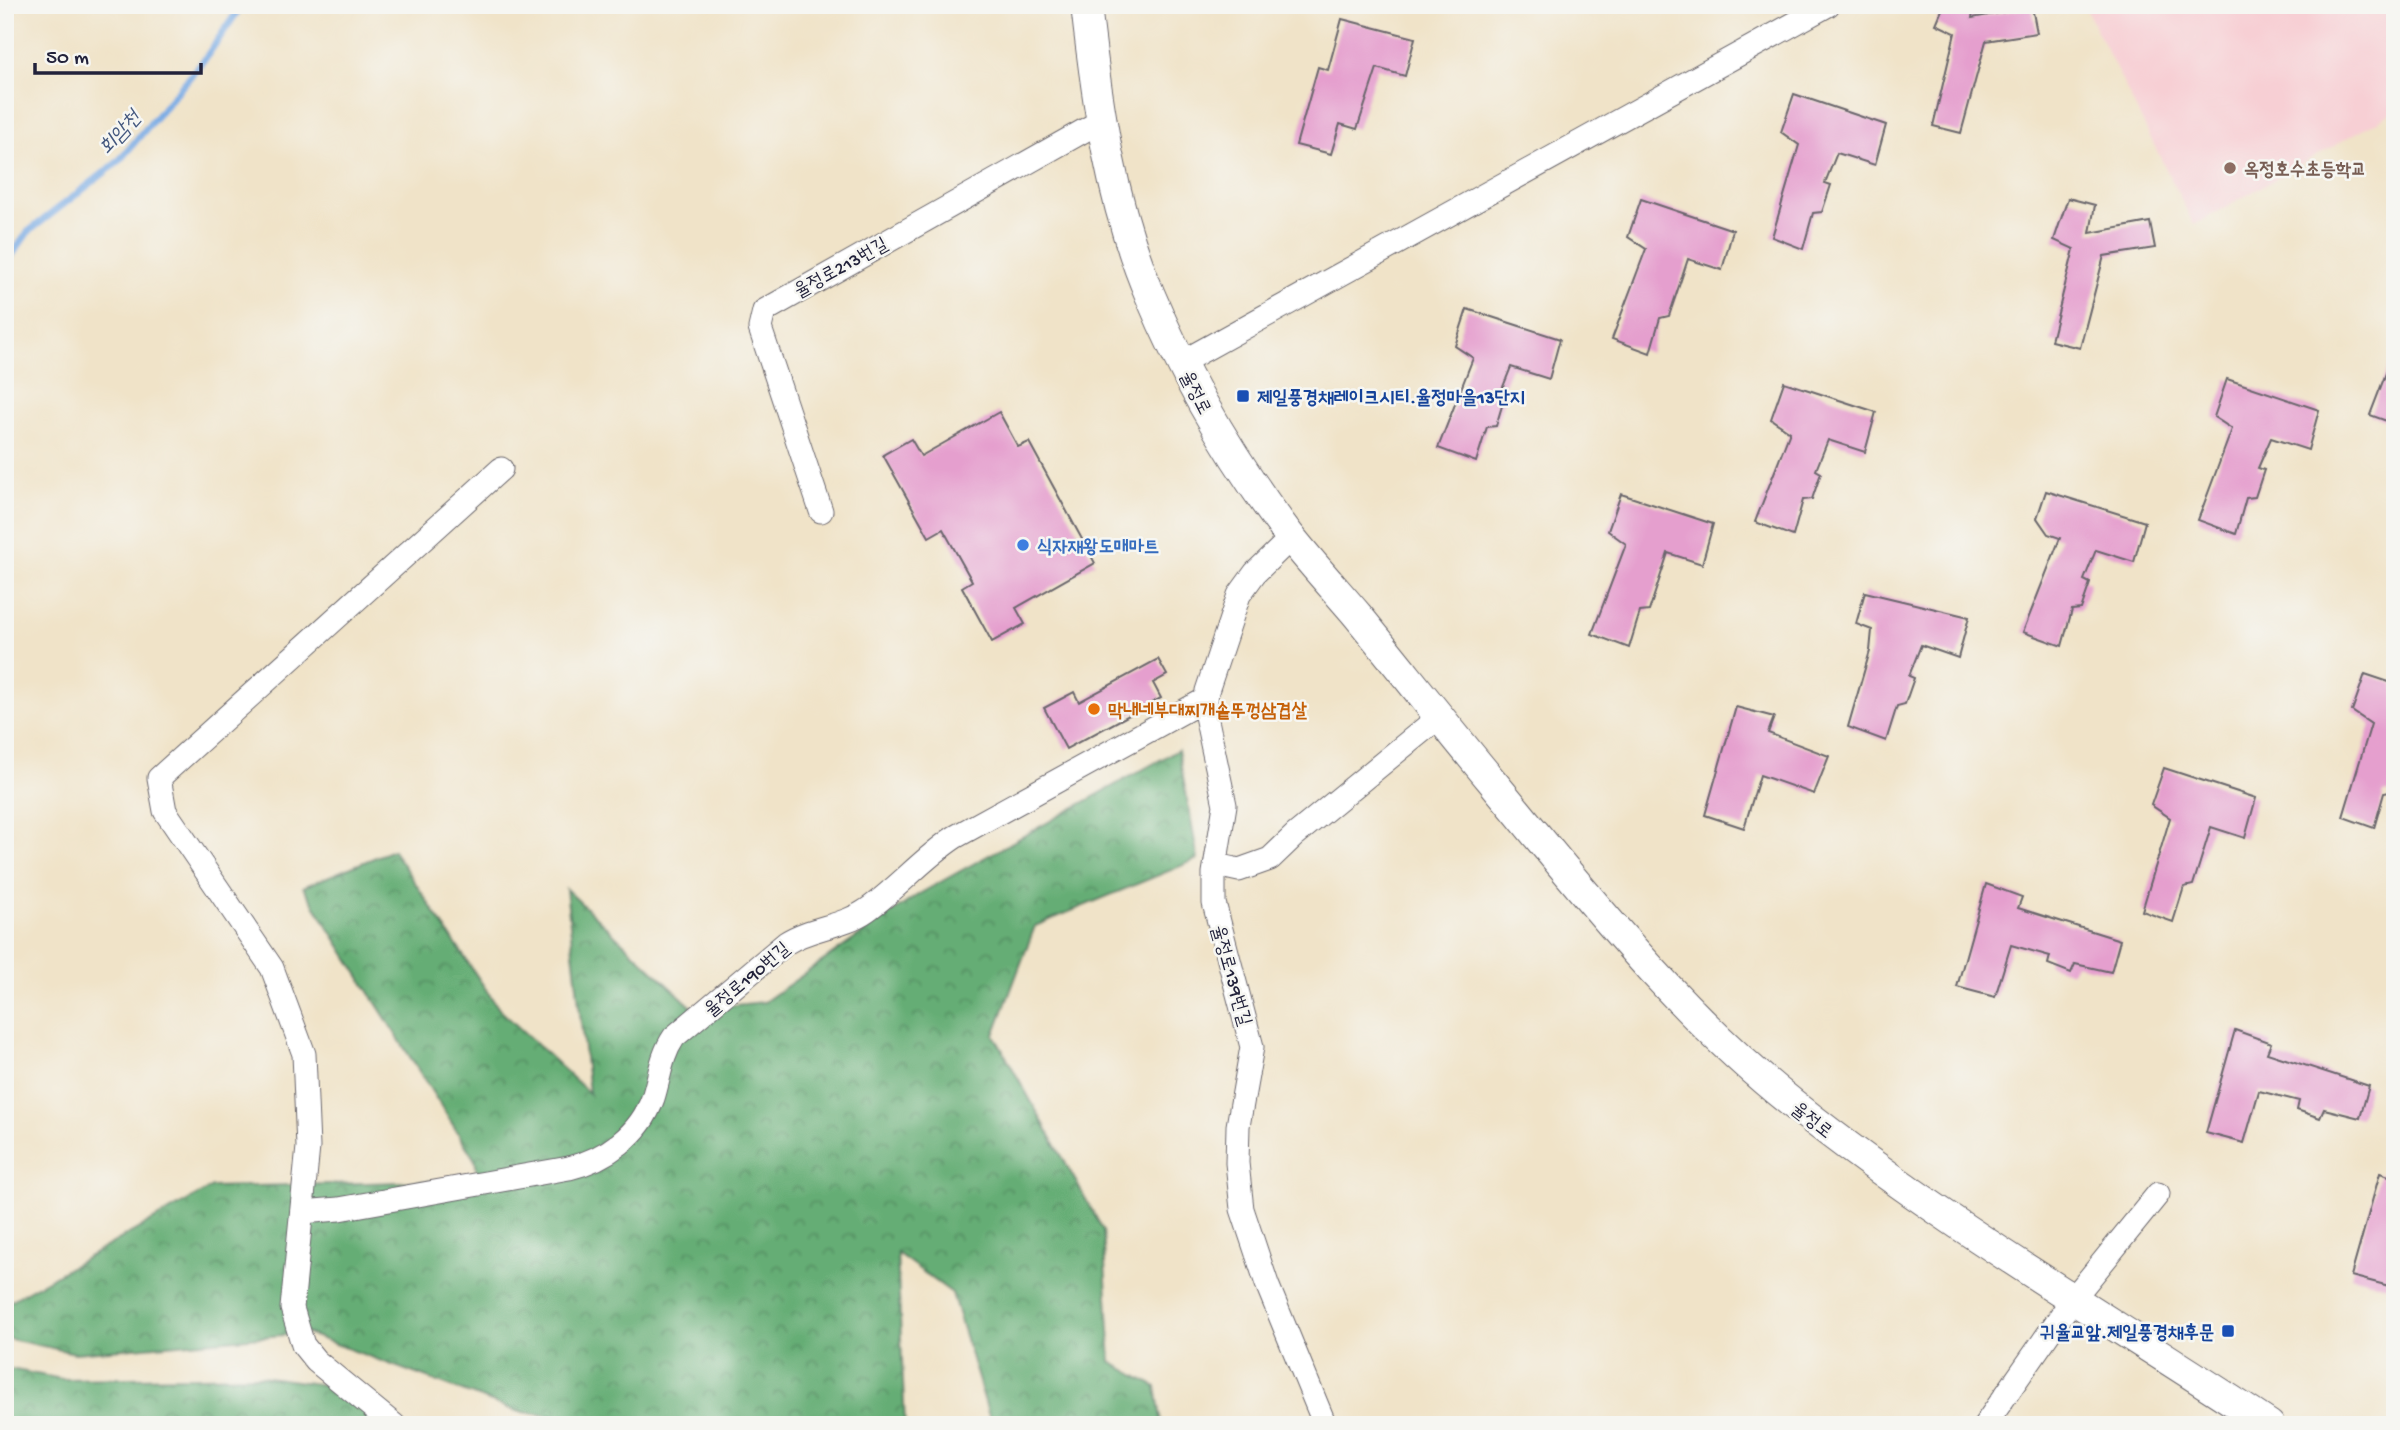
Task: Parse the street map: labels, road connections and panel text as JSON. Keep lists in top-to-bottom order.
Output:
{
  "streets": {
    "main road": ["율정로"],
    "street": ["율정로213번길", "율정로139번길", "율정로190번길"]
  },
  "crossings": [
    ["율정로213번길", "율정로"],
    ["율정로", "율정로139번길"],
    ["율정로139번길", "율정로190번길"]
  ],
  "water": ["회암천"],
  "places": {
    "other": ["옥정호수초등학교", "식자재왕도매마트", "막내네부대찌개솥뚜껑삼겹살"],
    "transit": ["제일풍경채레이크시티.율정마을13단지", "귀율교앞.제일풍경채후문"]
  },
  "scale_bar": "50 m"
}
